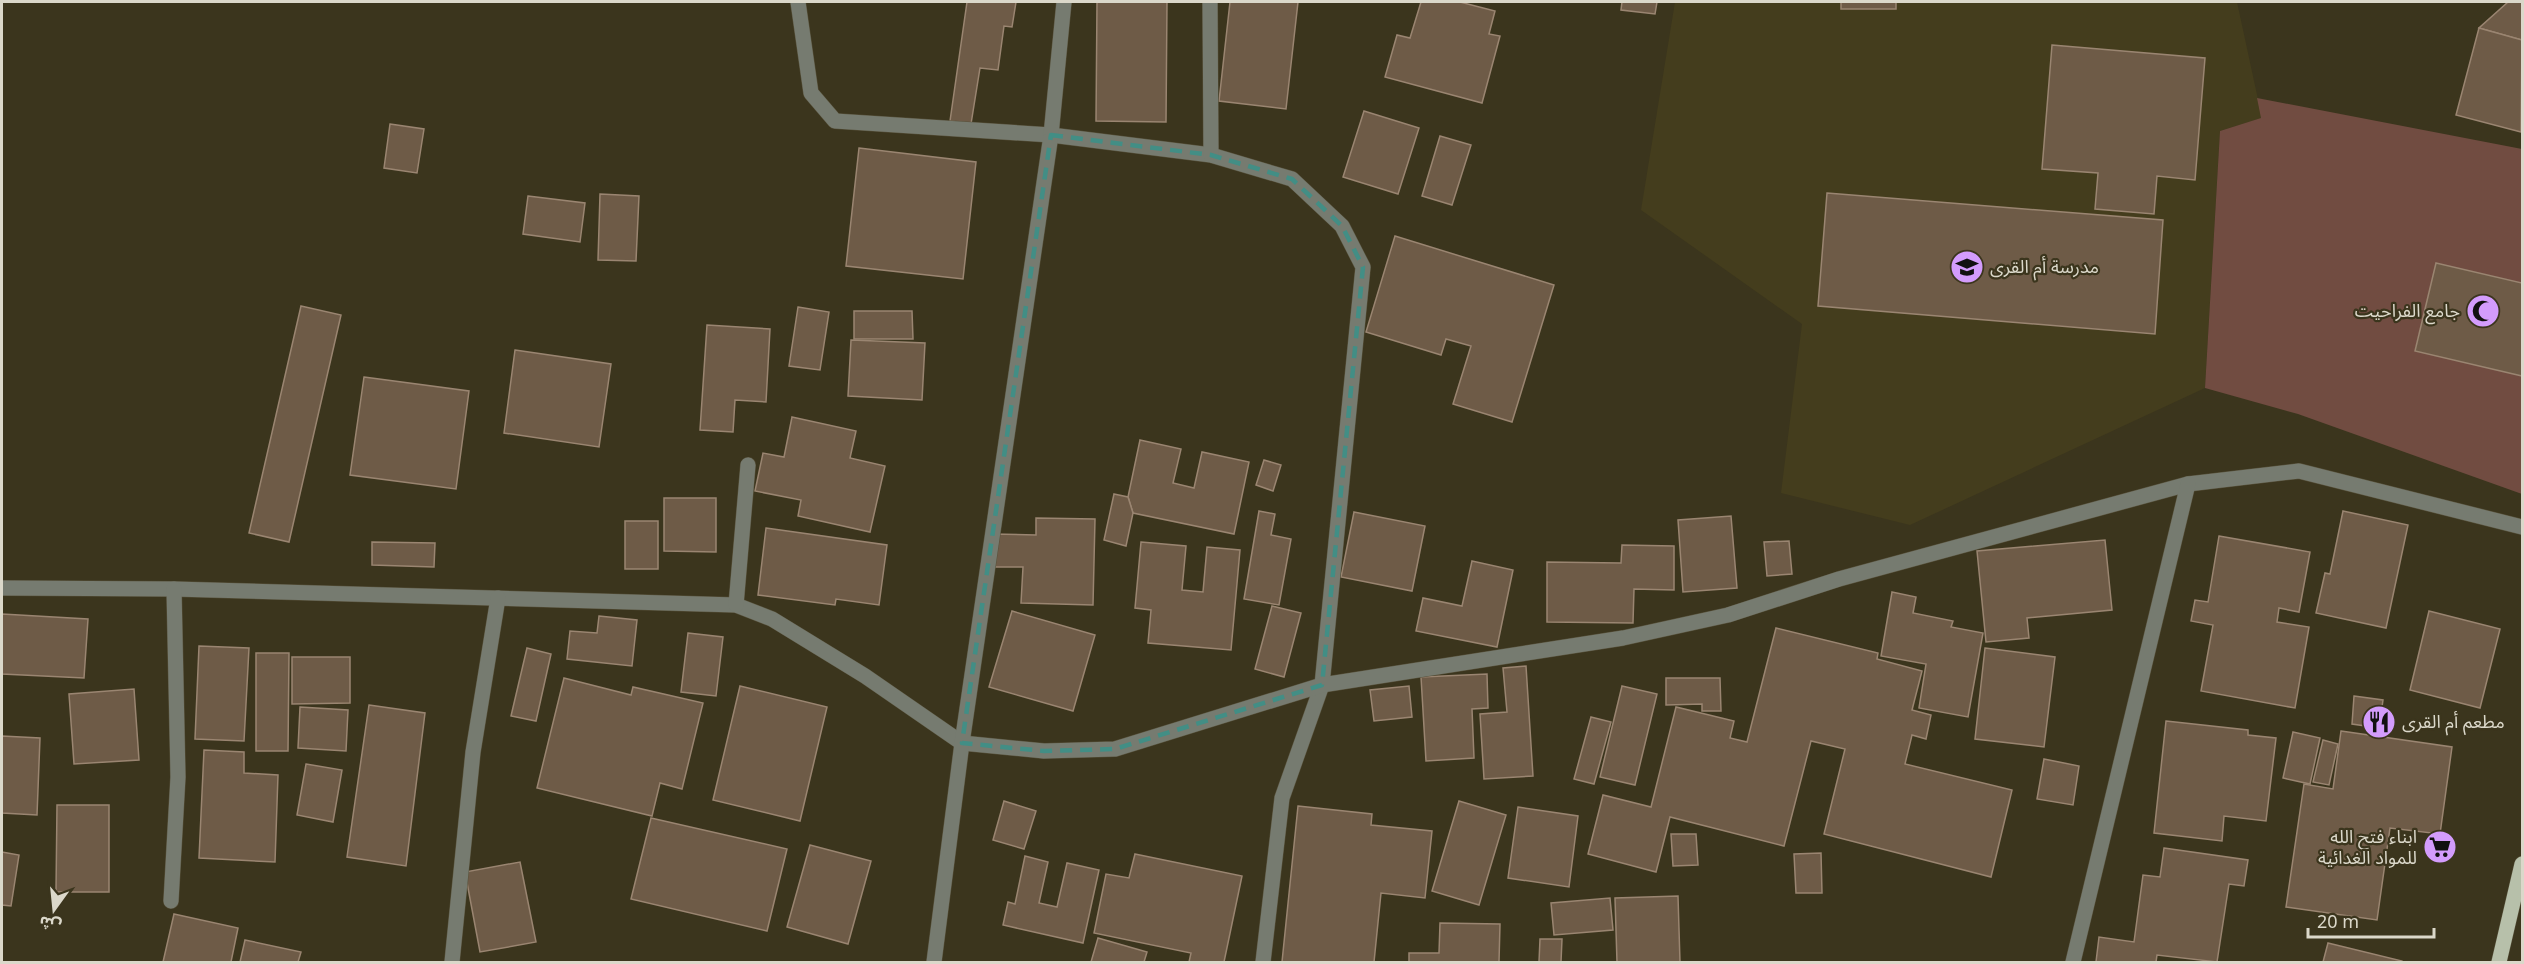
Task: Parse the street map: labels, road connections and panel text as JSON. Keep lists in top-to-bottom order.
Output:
{
  "places": {
    "school or university": ["مدرسة أم القرى"],
    "mosque": ["جامع الفراحيت"],
    "restaurant": ["مطعم أم القرى"],
    "supermarket": ["ابناء فتح الله للمواد الغدائية"]
  },
  "scale_bar": "20 m",
  "north": "bottom"
}
